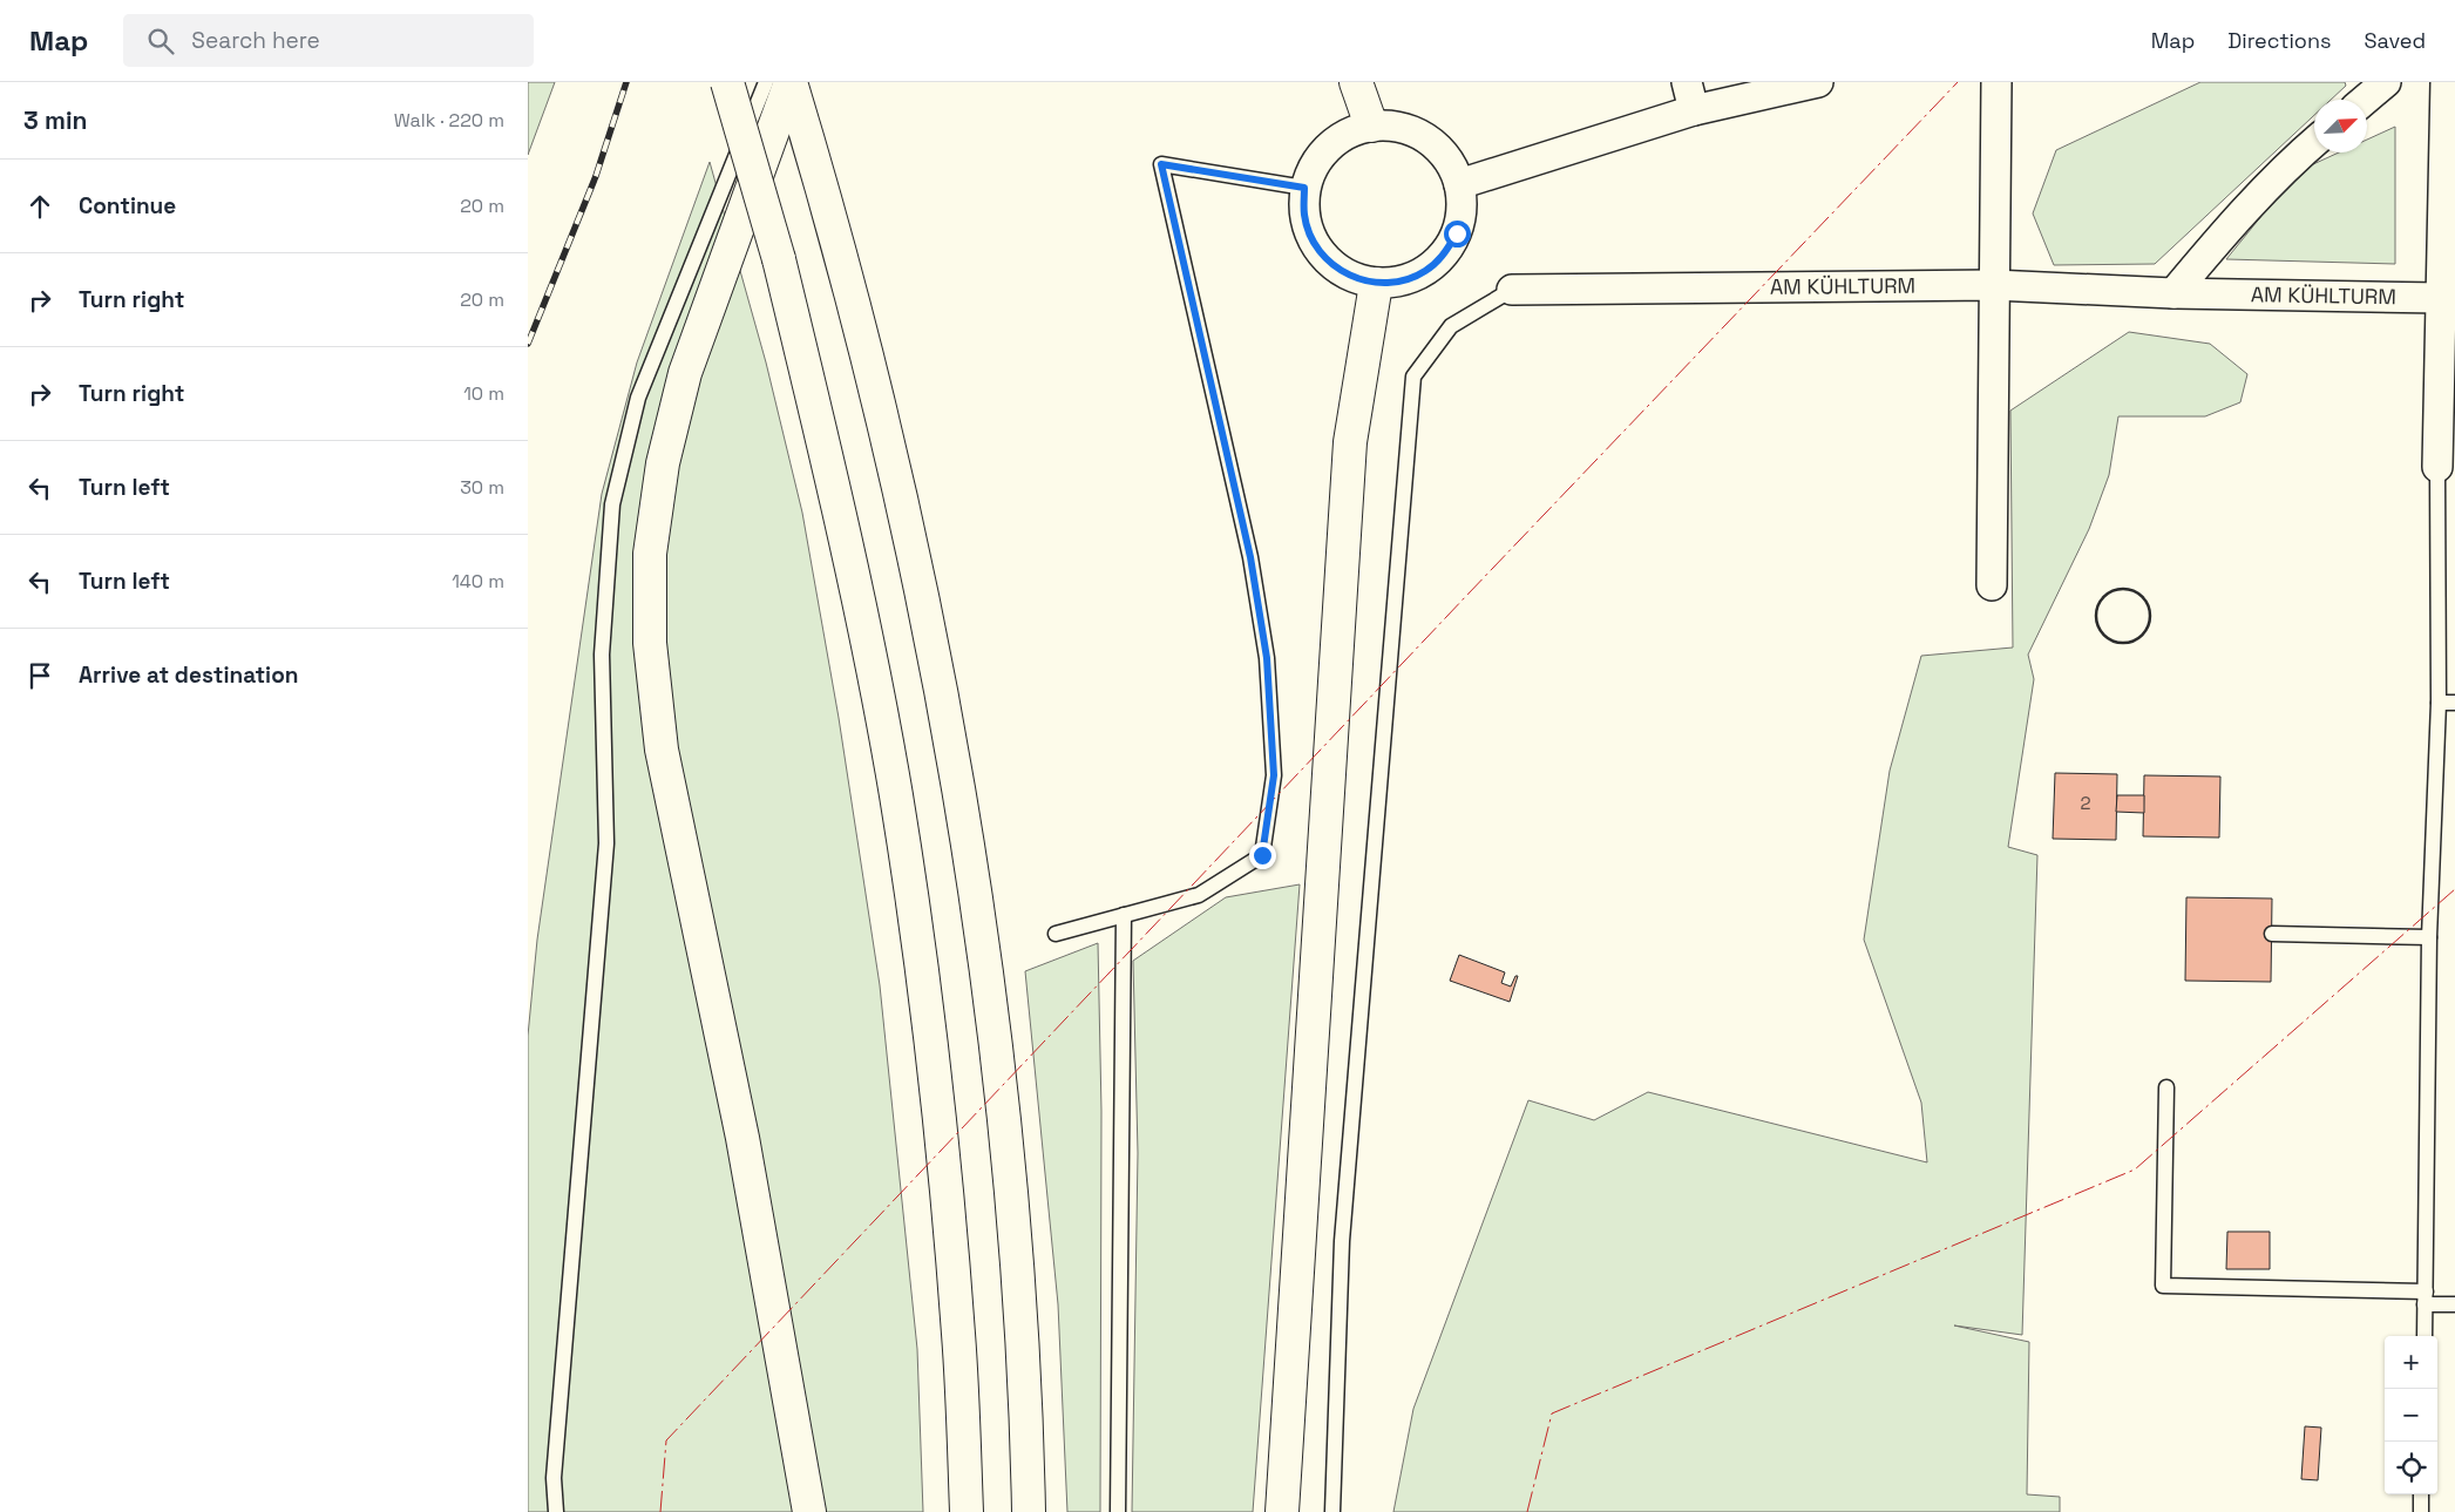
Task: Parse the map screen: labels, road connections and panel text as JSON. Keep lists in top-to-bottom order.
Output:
{
  "streets": {
    "street": ["AM KÜHLTURM"]
  },
  "house_numbers": ["2"],
  "north": "top right",
  "page": {
    "header": "Map",
    "search": "Search here",
    "nav": ["Map", "Directions", "Saved"],
    "heading": ["3 min", "Walk · 220 m"],
    "list": [
      ["Continue", "20 m"],
      ["Turn right", "20 m"],
      ["Turn right", "10 m"],
      ["Turn left", "30 m"],
      ["Turn left", "140 m"],
      "Arrive at destination"
    ],
    "map_buttons": ["+", "−"]
  }
}
